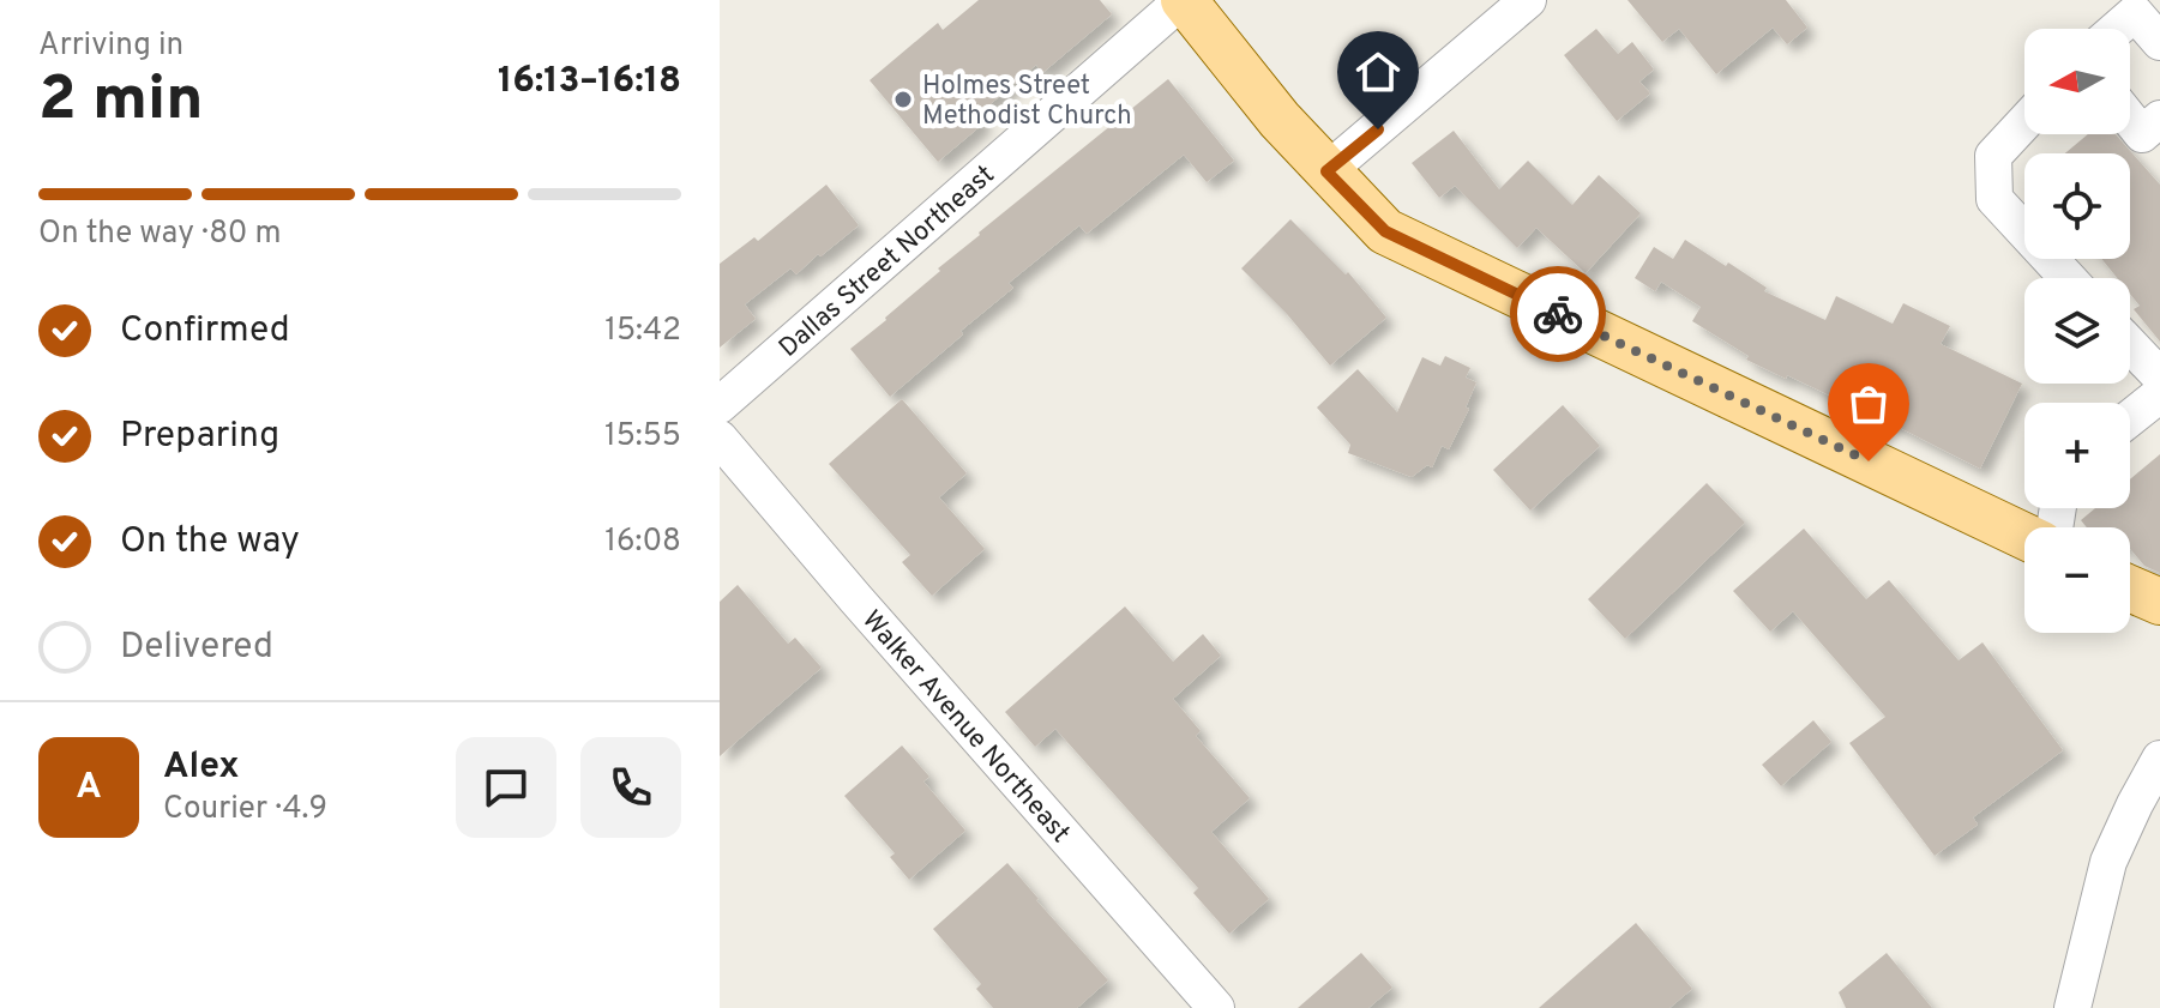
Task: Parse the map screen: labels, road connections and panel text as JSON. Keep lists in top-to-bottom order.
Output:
{
  "streets": {
    "street": ["Dallas Street Northeast", "Walker Avenue Northeast"]
  },
  "places": ["Holmes Street Methodist Church"],
  "north": "left",
  "page": {
    "heading": ["2 min", "Arriving in", "16:13–16:18"],
    "panel": ["Alex", "Courier · 4.9"],
    "map_buttons": ["+", "−"],
    "bar": "On the way · 80 m",
    "list": [
      ["Confirmed", "15:42"],
      ["Preparing", "15:55"],
      ["On the way", "16:08"],
      "Delivered"
    ],
    "round": "A"
  }
}
